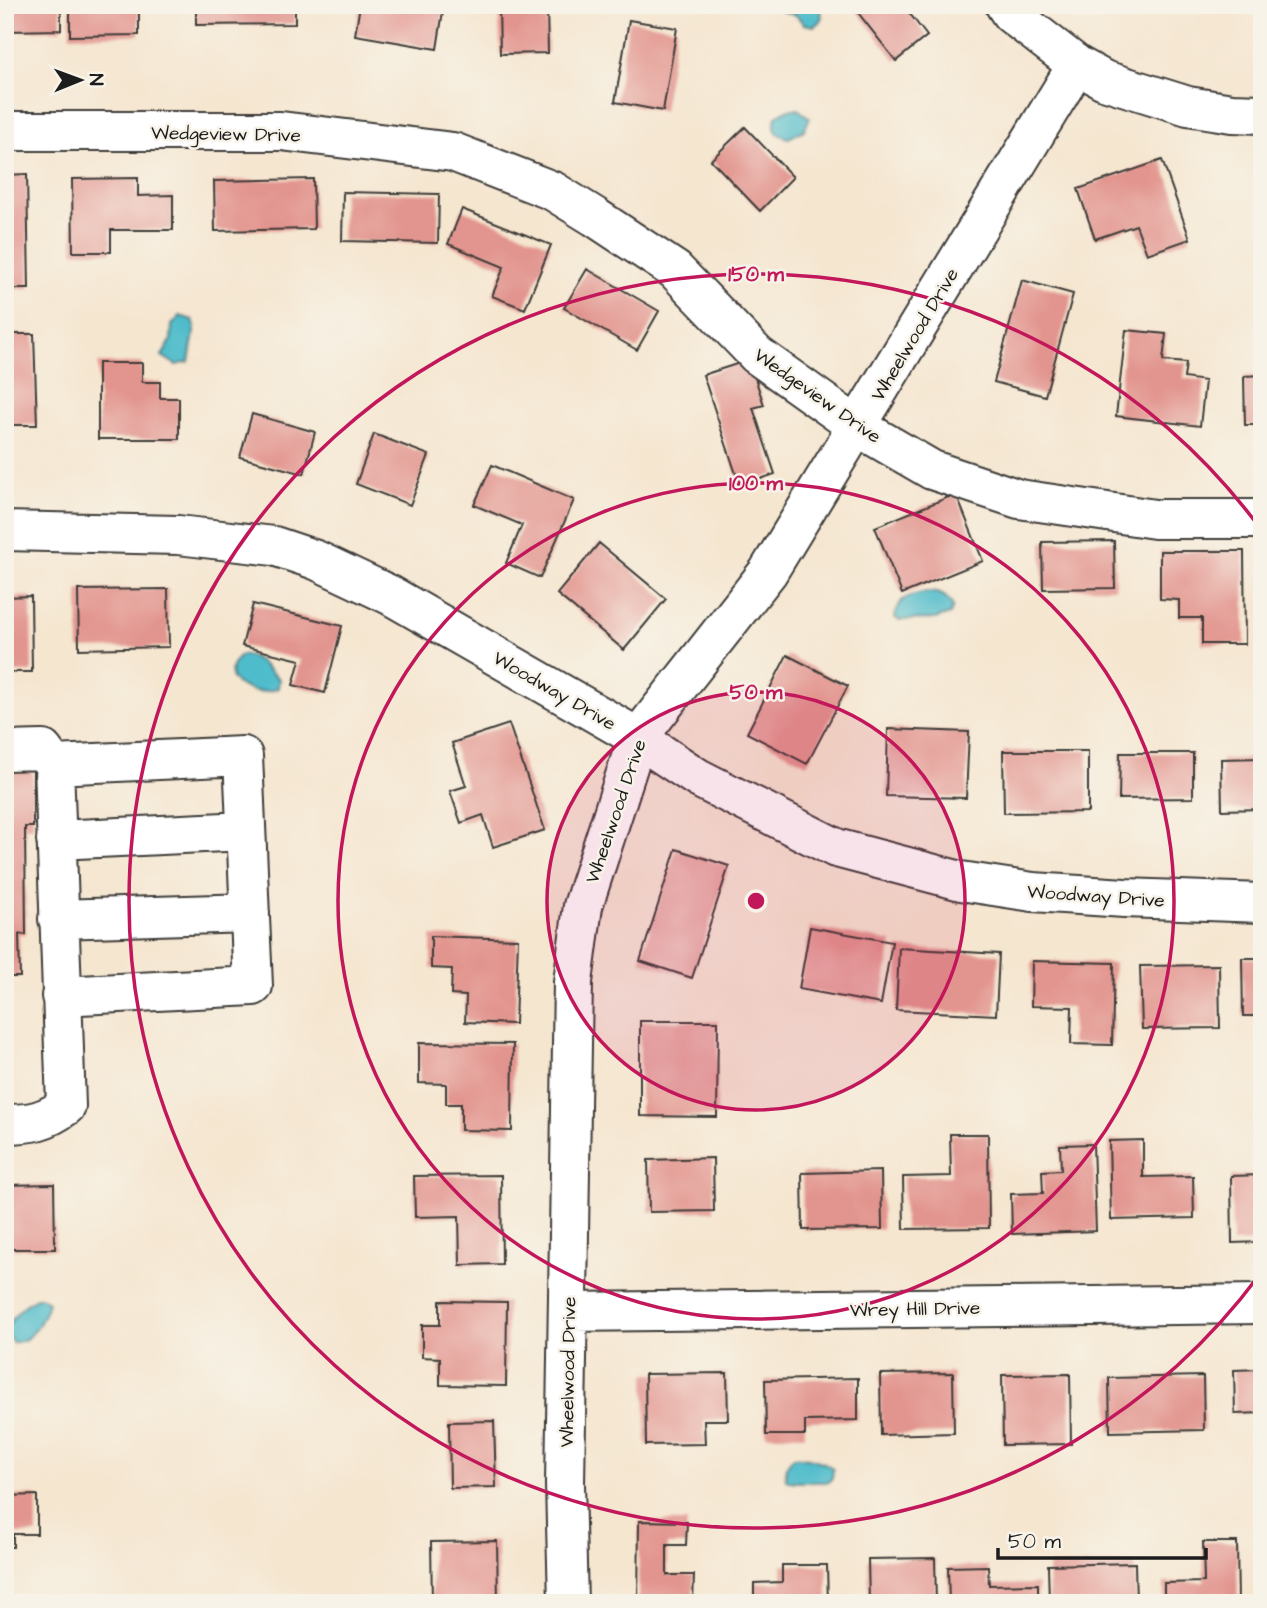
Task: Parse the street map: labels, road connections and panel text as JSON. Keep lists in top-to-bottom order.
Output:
{
  "streets": {
    "street": [
      "Wedgeview Drive",
      "Wheelwood Drive",
      "Woodway Drive",
      "Wrey Hill Drive"
    ]
  },
  "crossings": [
    ["Wedgeview Drive", "Wheelwood Drive"],
    ["Wheelwood Drive", "Woodway Drive"],
    ["Wheelwood Drive", "Wrey Hill Drive"]
  ],
  "scale_bar": "50 m",
  "north": "right",
  "rings": ["150 m", "100 m", "50 m"]
}
